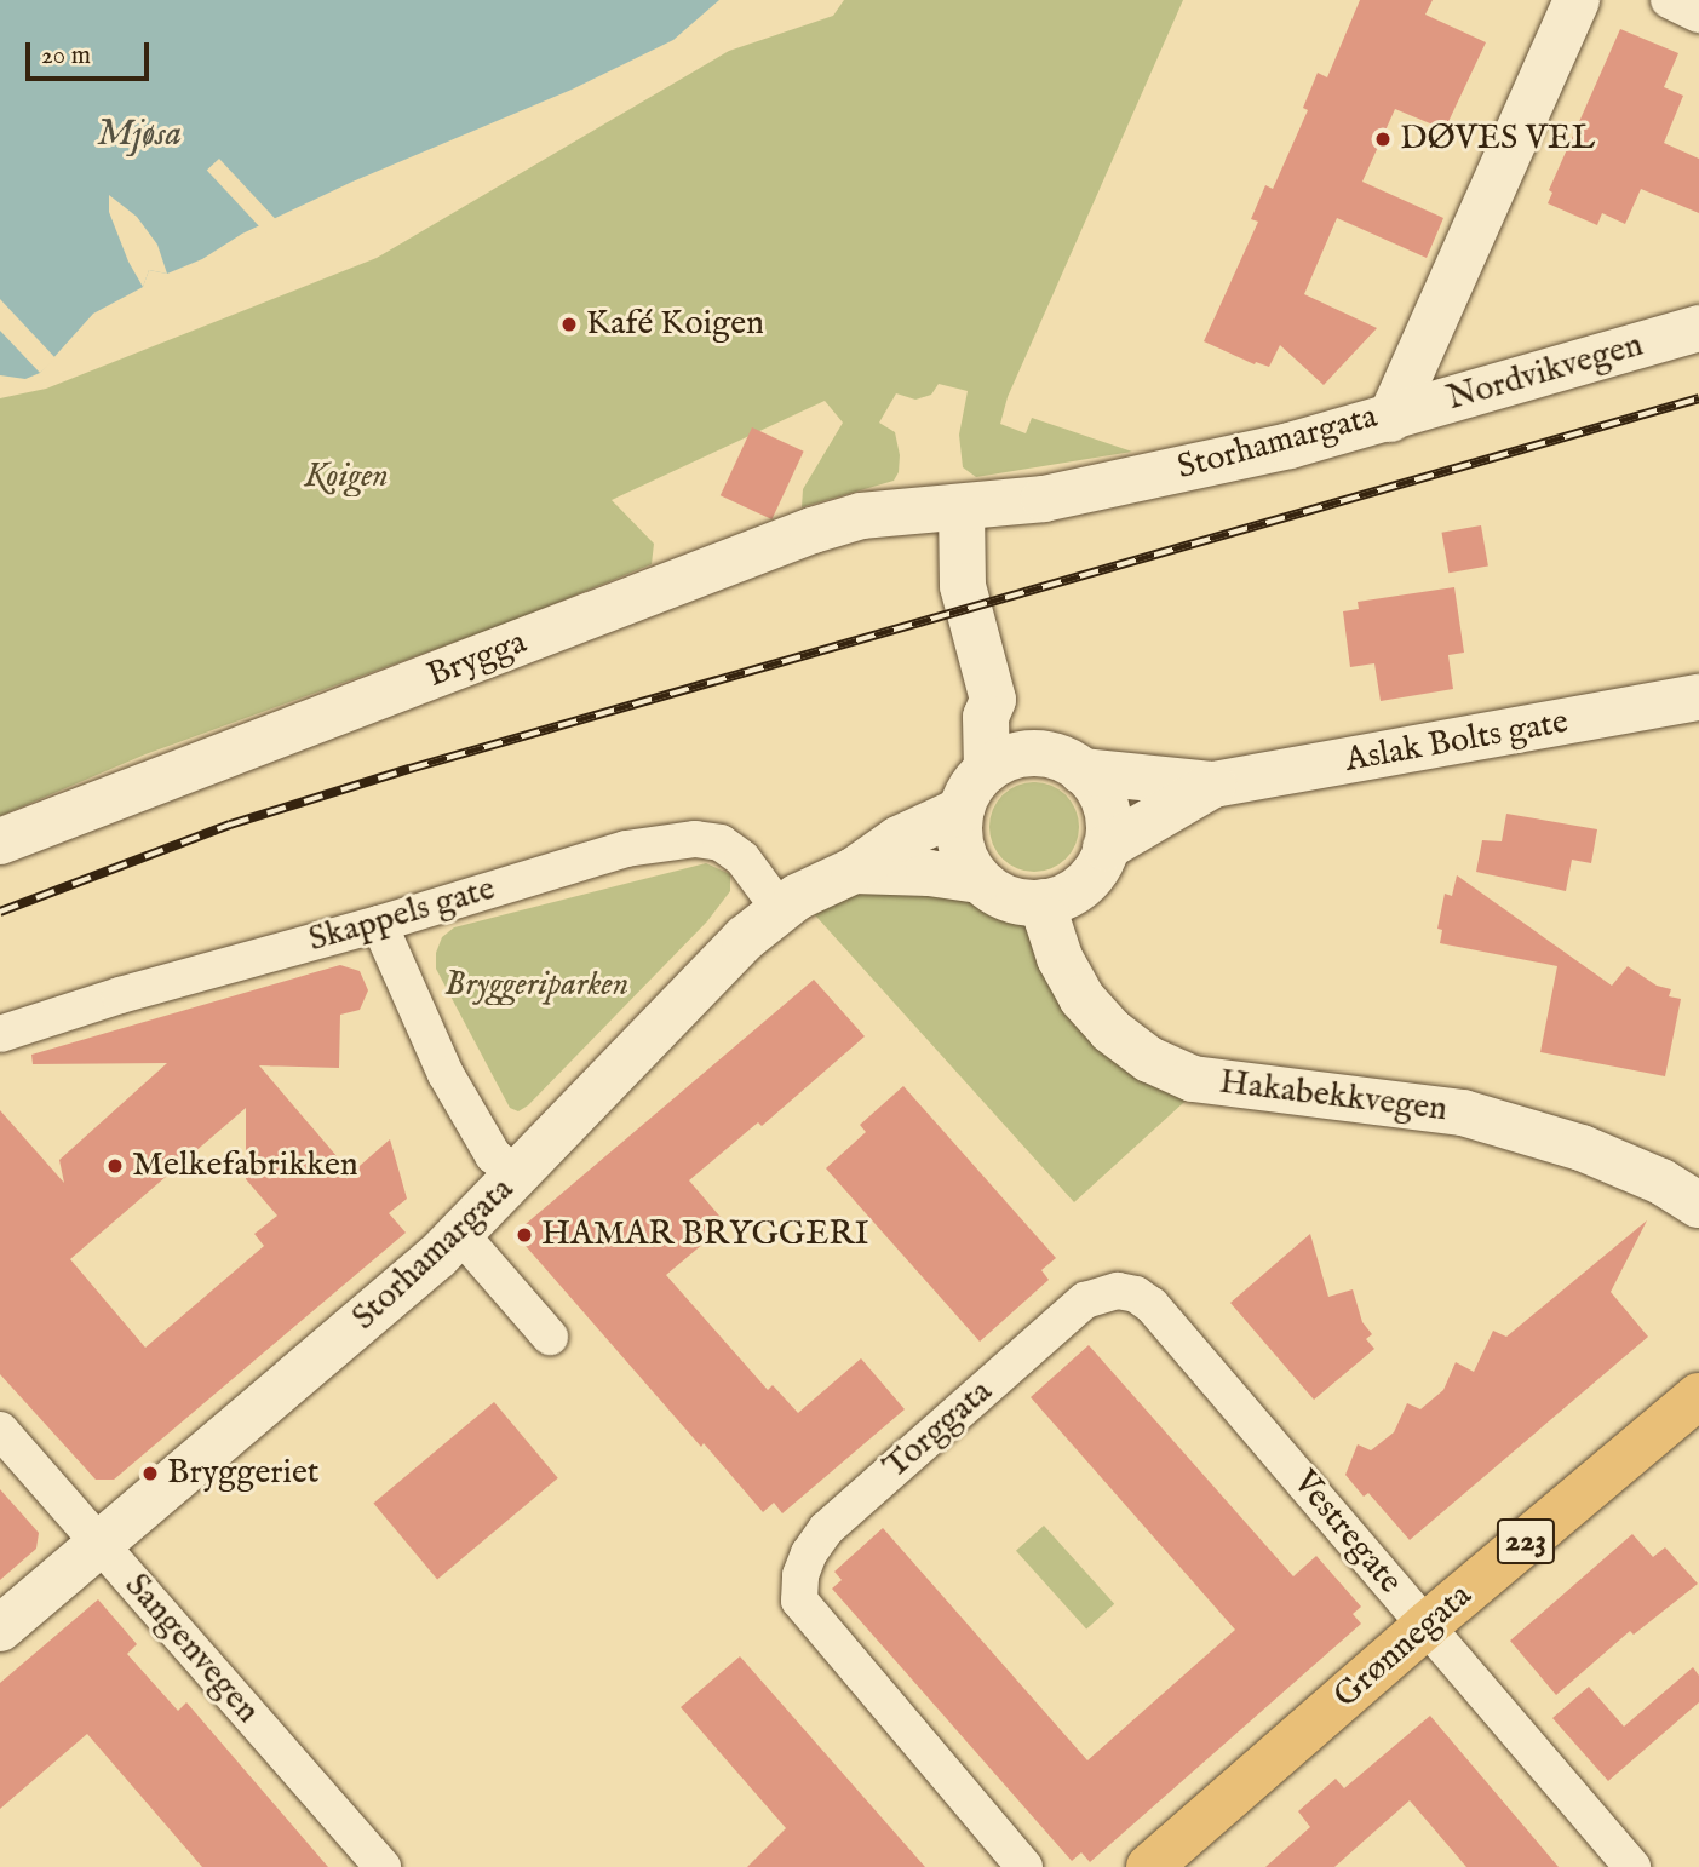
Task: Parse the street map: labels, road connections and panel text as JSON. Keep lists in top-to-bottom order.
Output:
{
  "streets": {
    "main road": [
      "Nordvikvegen",
      "Storhamargata",
      "Brygga",
      "Aslak Bolts gate",
      "Hakabekkvegen",
      "223",
      "Grønnegata"
    ],
    "street": [
      "Skappels gate",
      "Torggata",
      "Vestregate",
      "Sangenvegen"
    ]
  },
  "crossings": [
    ["Nordvikvegen", "Storhamargata"],
    ["Storhamargata", "Brygga"],
    ["Storhamargata", "Aslak Bolts gate"],
    ["Storhamargata", "Skappels gate"],
    ["Storhamargata", "Hakabekkvegen"],
    ["Storhamargata", "Sangenvegen"],
    ["Aslak Bolts gate", "Hakabekkvegen"],
    ["Torggata", "Vestregate"],
    ["Vestregate", "Grønnegata"]
  ],
  "water": ["Mjøsa"],
  "parks": ["Koigen", "Bryggeriparken"],
  "places": [
    "DØVES VEL",
    "Kafé Koigen",
    "Melkefabrikken",
    "HAMAR BRYGGERI",
    "Bryggeriet"
  ],
  "scale_bar": "20 m"
}
